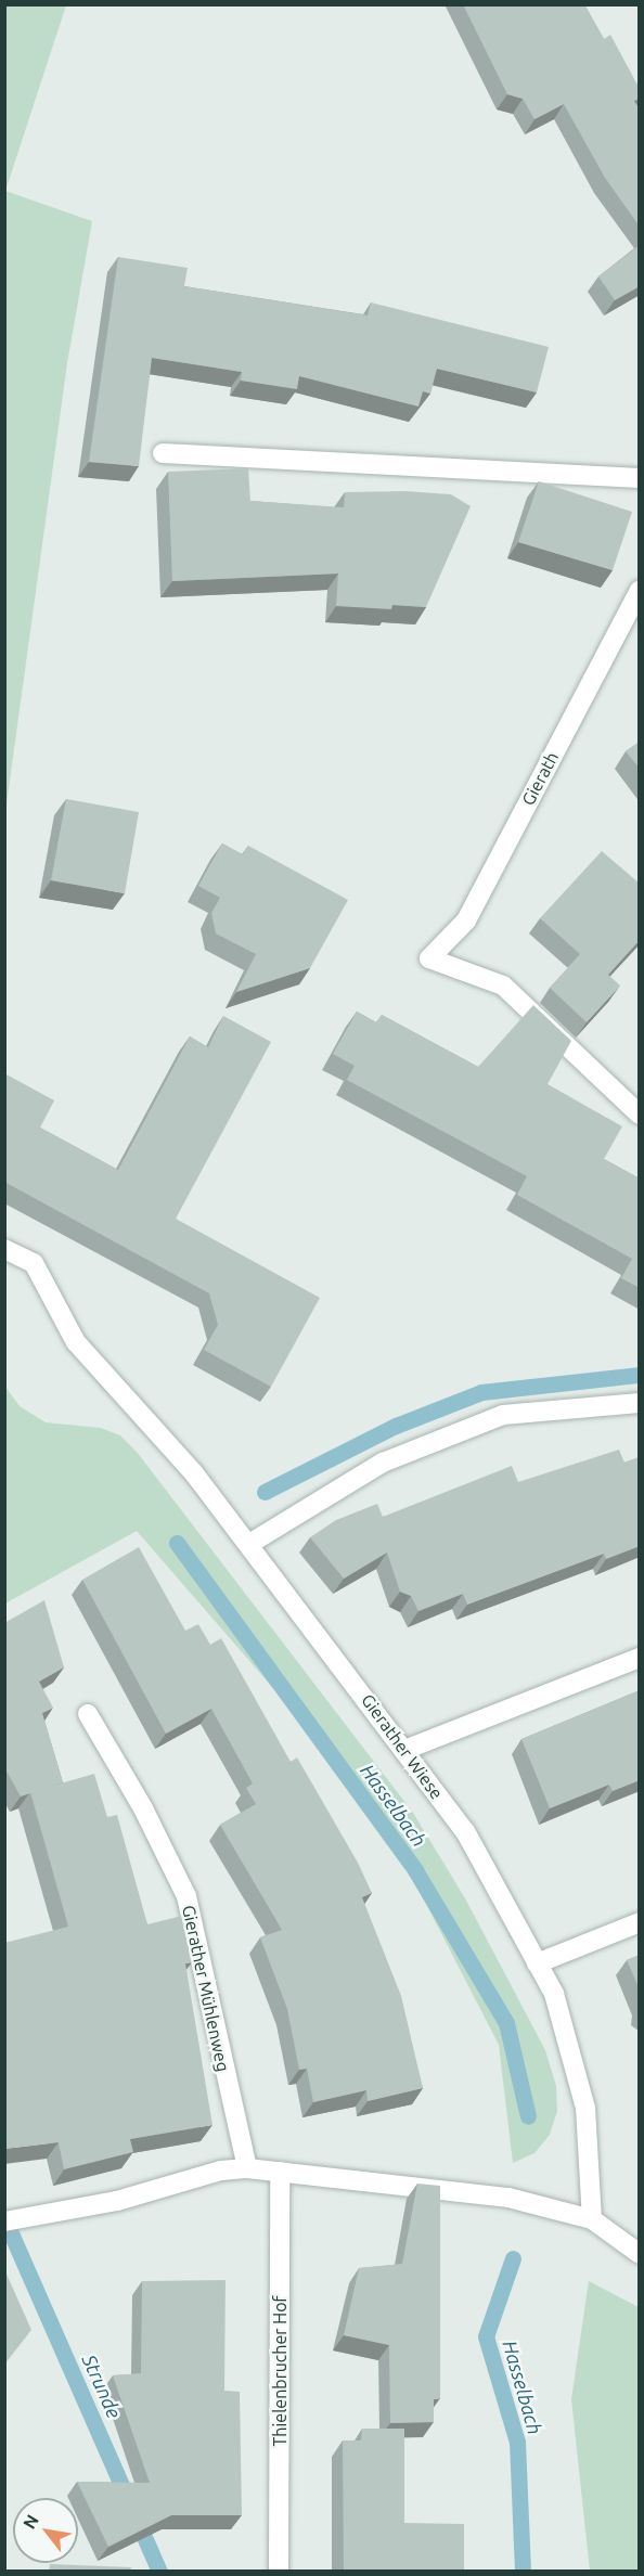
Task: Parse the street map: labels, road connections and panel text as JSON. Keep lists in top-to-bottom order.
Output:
{
  "streets": {
    "street": [
      "Gierath",
      "Gierather Wiese",
      "Gierather Mühlenweg",
      "Thielenbrucher Hof"
    ]
  },
  "water": ["Hasselbach", "Strunde"],
  "north": "top left"
}
